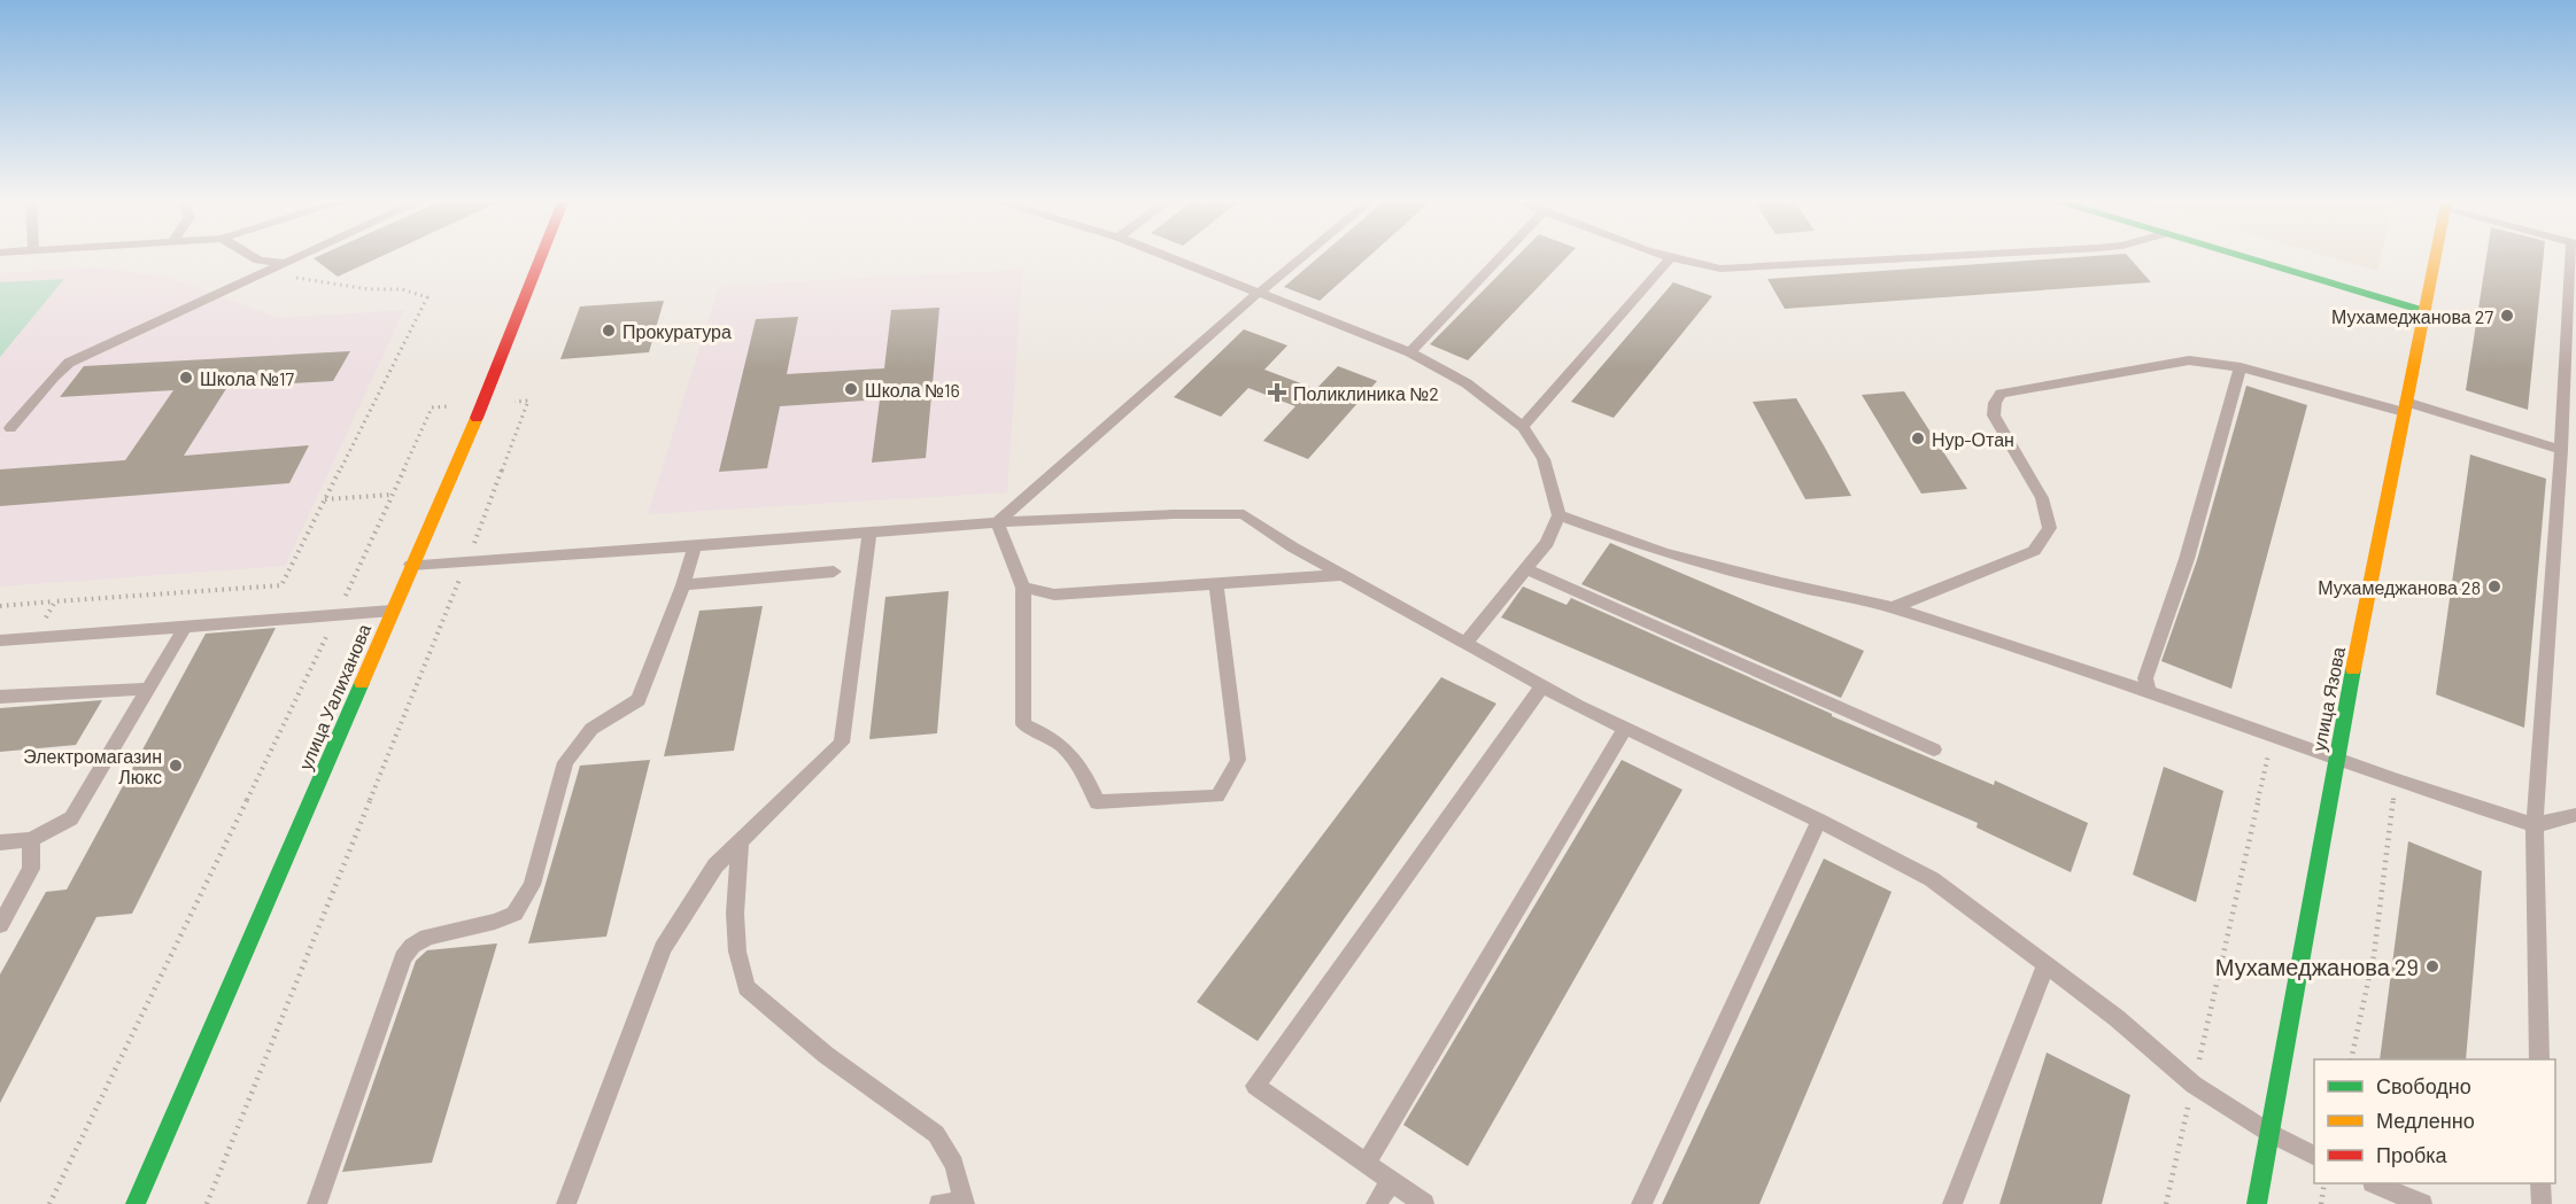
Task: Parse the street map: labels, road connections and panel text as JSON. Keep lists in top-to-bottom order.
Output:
{
  "streets": {
    "street": ["улица Уалиханова", "улица Язова"]
  },
  "places": {
    "other": [
      "Мухамеджанова 27",
      "Прокуратура",
      "Школа №17",
      "Школа №16",
      "Нур-Отан",
      "Мухамеджанова 28",
      "Электромагазин Люкс",
      "Мухамеджанова 29"
    ],
    "health": ["Поликлиника №2"]
  },
  "legend": ["Свободно", "Медленно", "Пробка"]
}
